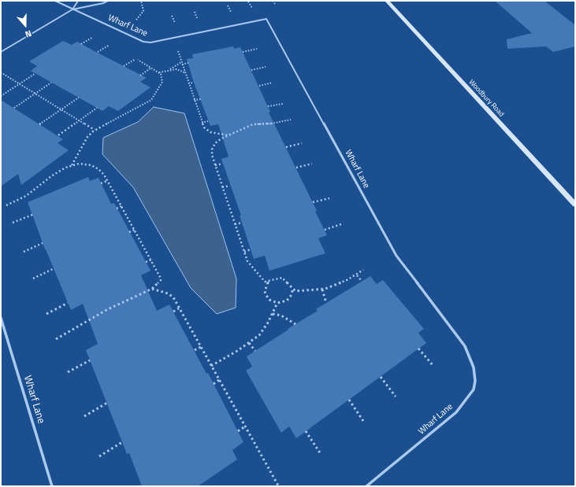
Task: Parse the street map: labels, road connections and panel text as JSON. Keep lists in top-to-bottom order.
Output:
{
  "streets": {
    "street": ["Woodbury Road"],
    "lane": ["Wharf Lane"]
  },
  "north": "bottom"
}
